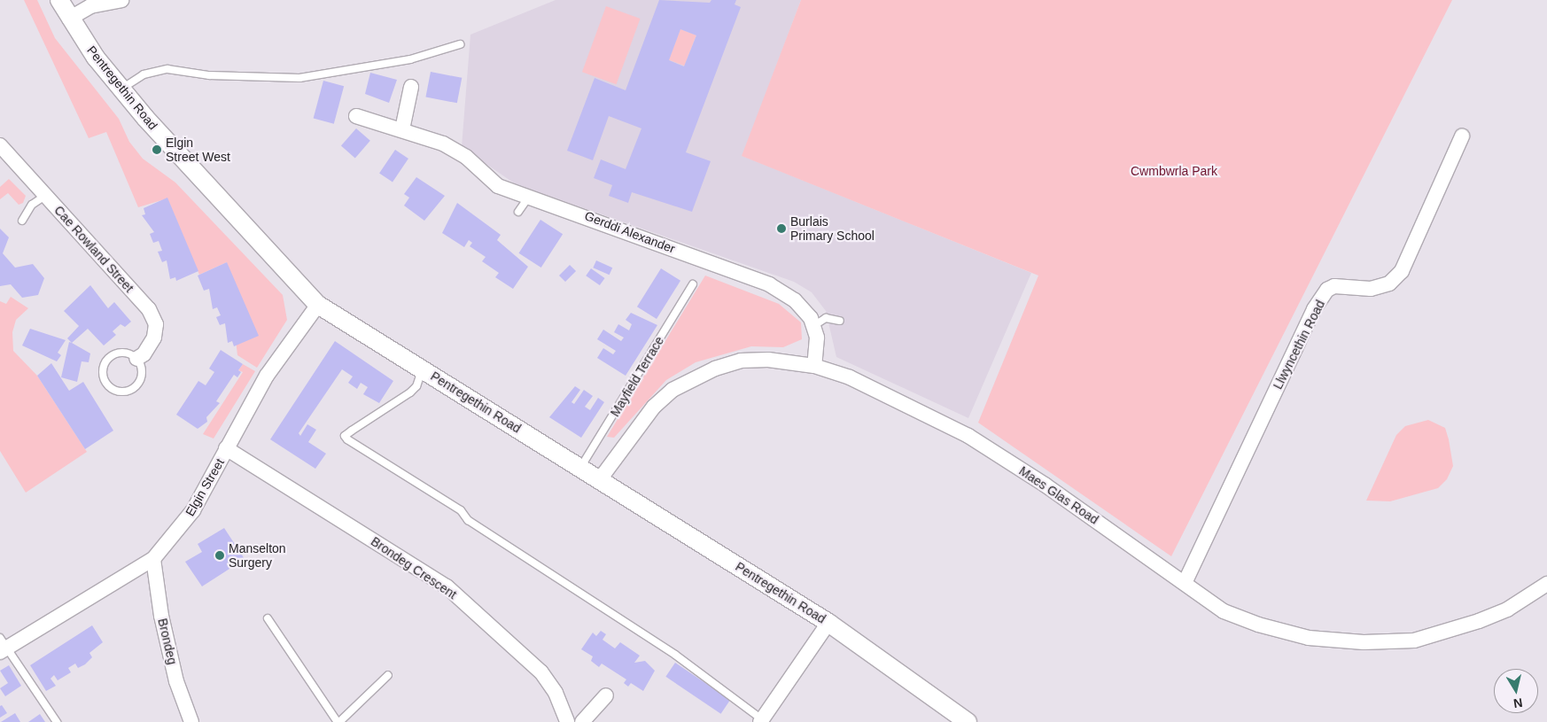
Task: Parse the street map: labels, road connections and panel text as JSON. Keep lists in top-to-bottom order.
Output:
{
  "streets": {
    "street": [
      "Pentregethin Road",
      "Gerddi Alexander",
      "Cae Rowland Street",
      "Llwyncethin Road",
      "Elgin Street",
      "Maes Glas Road",
      "Brondeg Crescent",
      "Brondeg"
    ],
    "lane": ["Mayfield Terrace"]
  },
  "crossings": [
    ["Pentregethin Road", "Mayfield Terrace"],
    ["Pentregethin Road", "Elgin Street"],
    ["Pentregethin Road", "Maes Glas Road"],
    ["Gerddi Alexander", "Maes Glas Road"],
    ["Llwyncethin Road", "Maes Glas Road"],
    ["Elgin Street", "Brondeg Crescent"],
    ["Elgin Street", "Brondeg"]
  ],
  "parks": ["Cwmbwrla Park"],
  "places": ["Elgin Street West", "Burlais Primary School", "Manselton Surgery"],
  "north": "bottom"
}
